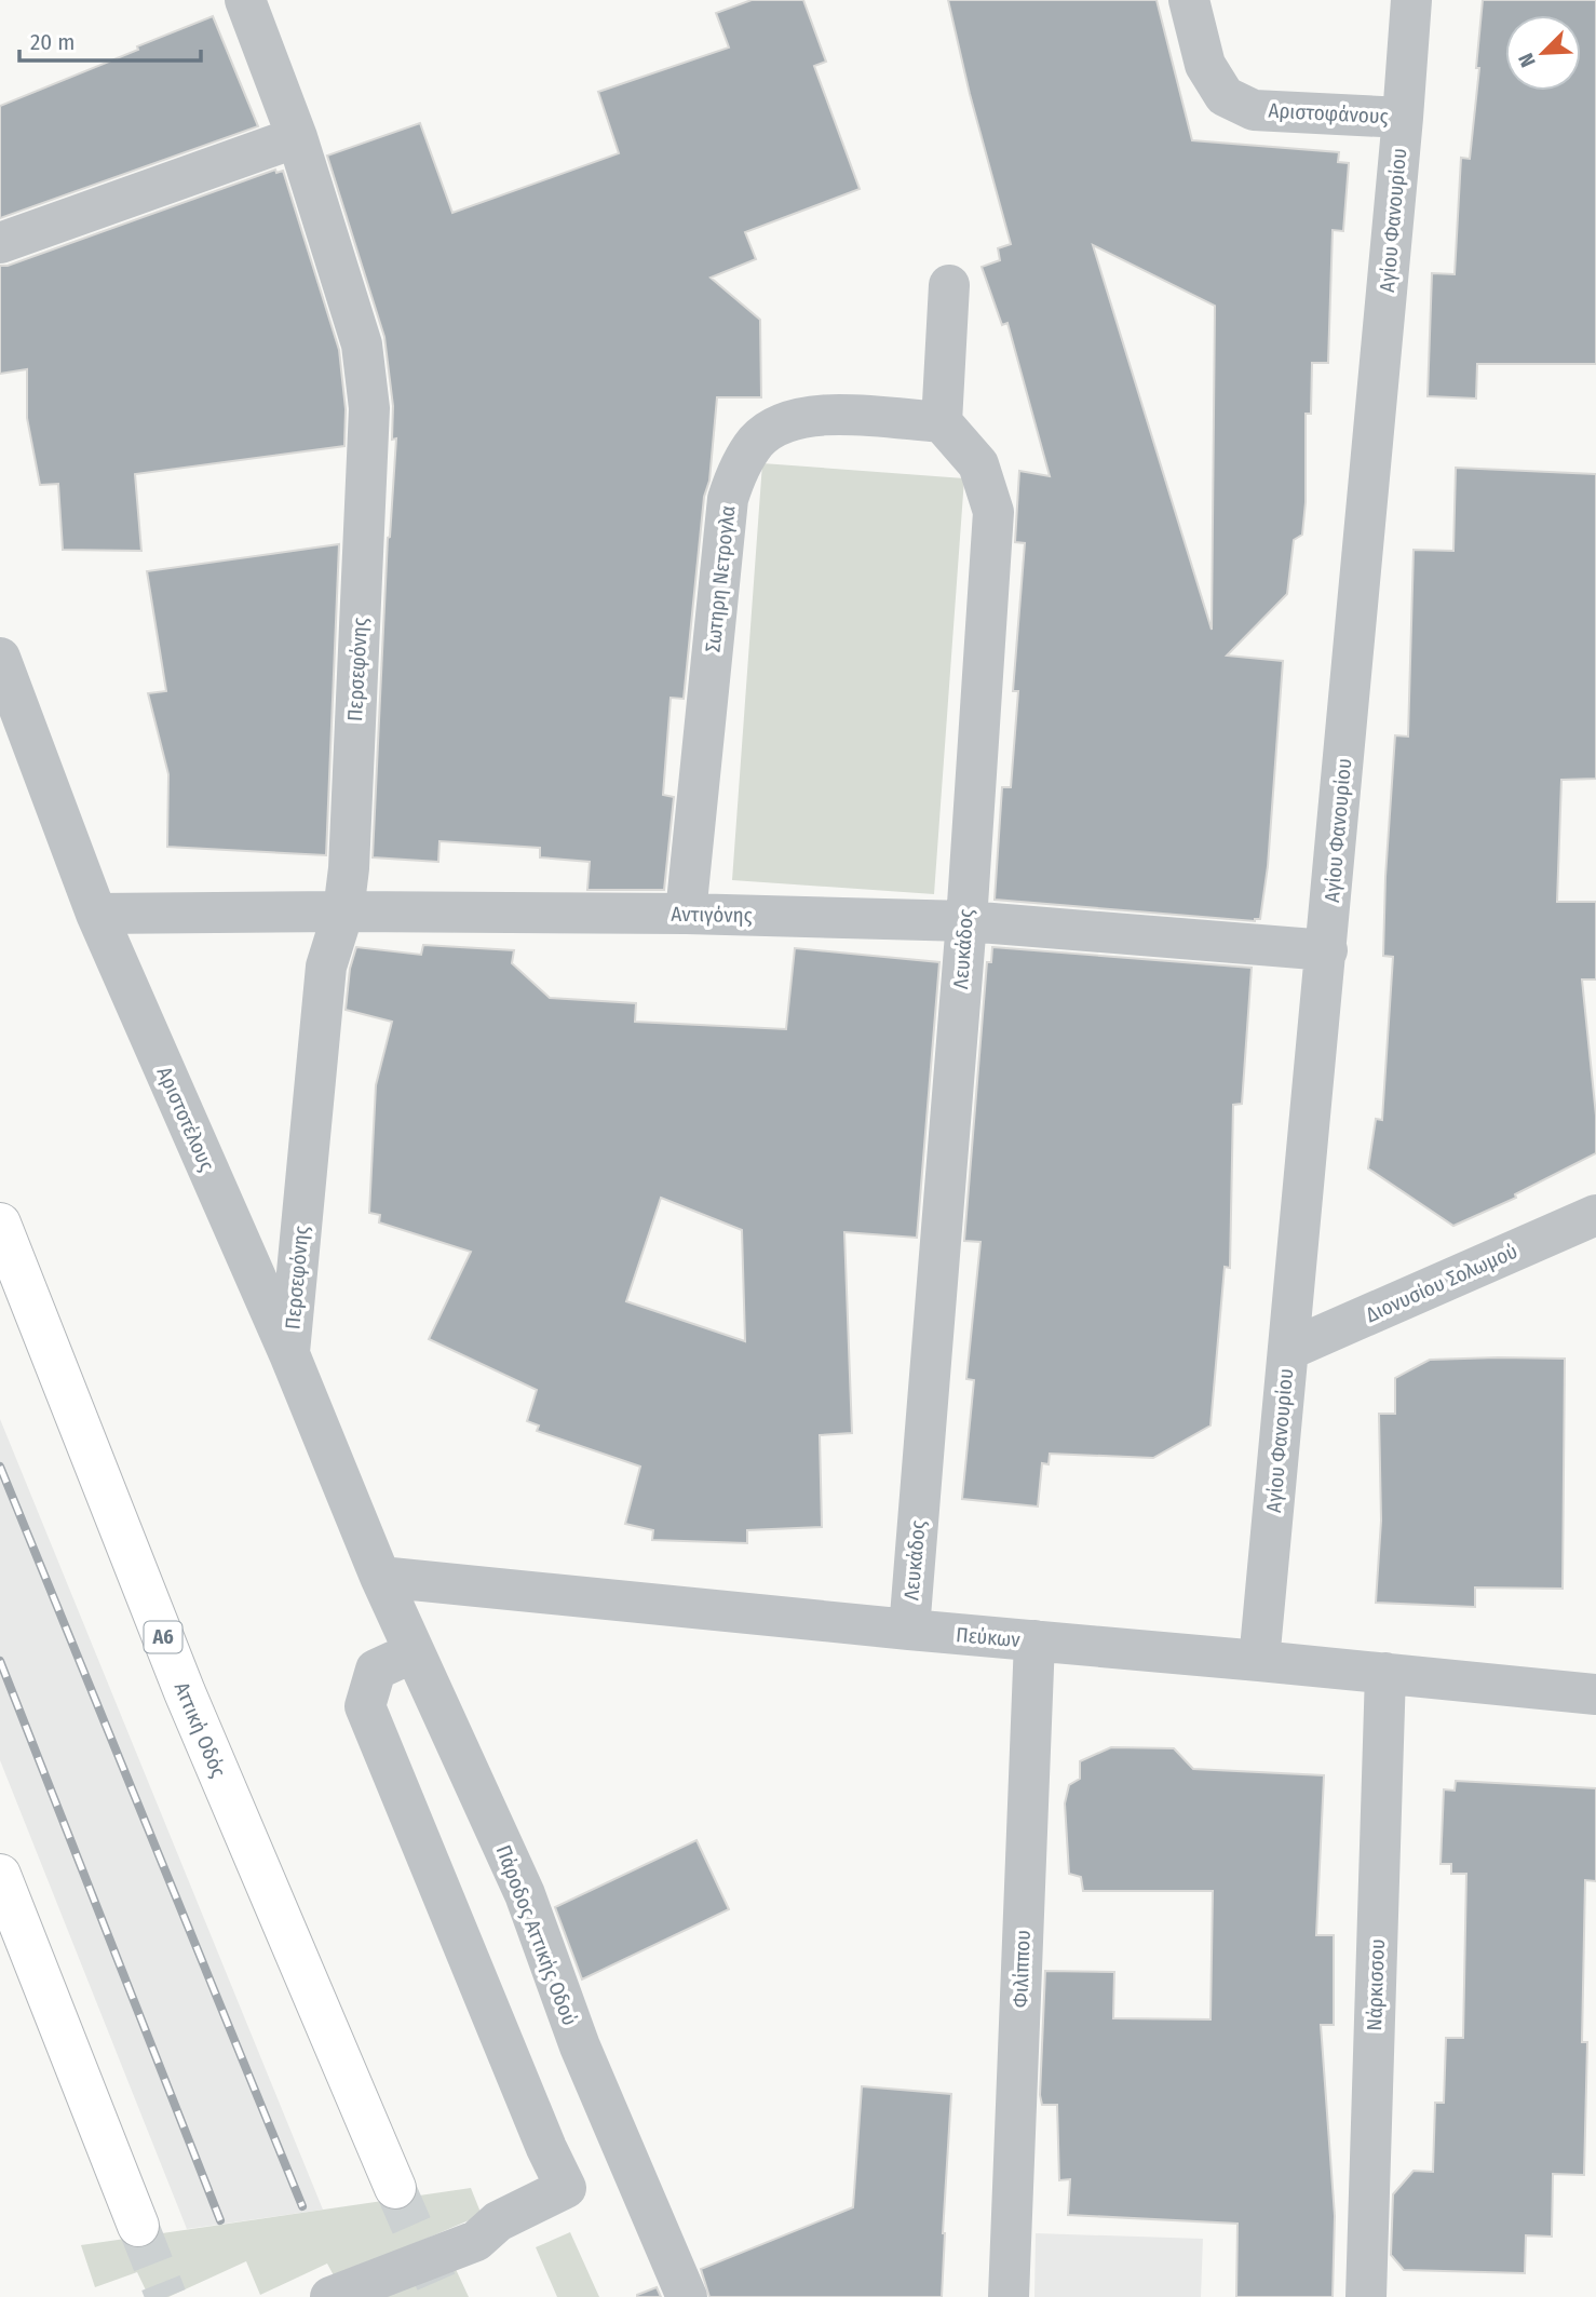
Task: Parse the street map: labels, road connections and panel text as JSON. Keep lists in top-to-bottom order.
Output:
{
  "streets": {
    "highway": ["Α6", "Αττική Οδός"],
    "street": [
      "Αριστοφάνους",
      "Αγίου Φανουρίου",
      "Σωτηρη Νετρογλα",
      "Περσεφόνης",
      "Αντιγόνης",
      "Λευκάδος",
      "Αριστοτέλους",
      "Διονυσίου Σολωμού",
      "Πεύκων",
      "Πάροδος Αττικής Οδού",
      "Φιλίππου",
      "Νάρκισσου"
    ]
  },
  "crossings": [
    ["Αριστοφάνους", "Αγίου Φανουρίου"],
    ["Αγίου Φανουρίου", "Αντιγόνης"],
    ["Αγίου Φανουρίου", "Διονυσίου Σολωμού"],
    ["Αγίου Φανουρίου", "Πεύκων"],
    ["Σωτηρη Νετρογλα", "Αντιγόνης"],
    ["Σωτηρη Νετρογλα", "Λευκάδος"],
    ["Περσεφόνης", "Αντιγόνης"],
    ["Περσεφόνης", "Αριστοτέλους"],
    ["Αντιγόνης", "Λευκάδος"],
    ["Αντιγόνης", "Αριστοτέλους"],
    ["Λευκάδος", "Πεύκων"],
    ["Αριστοτέλους", "Πεύκων"],
    ["Αριστοτέλους", "Πάροδος Αττικής Οδού"],
    ["Πεύκων", "Πάροδος Αττικής Οδού"],
    ["Πεύκων", "Φιλίππου"],
    ["Πεύκων", "Νάρκισσου"]
  ],
  "scale_bar": "20 m",
  "north": "bottom left"
}
